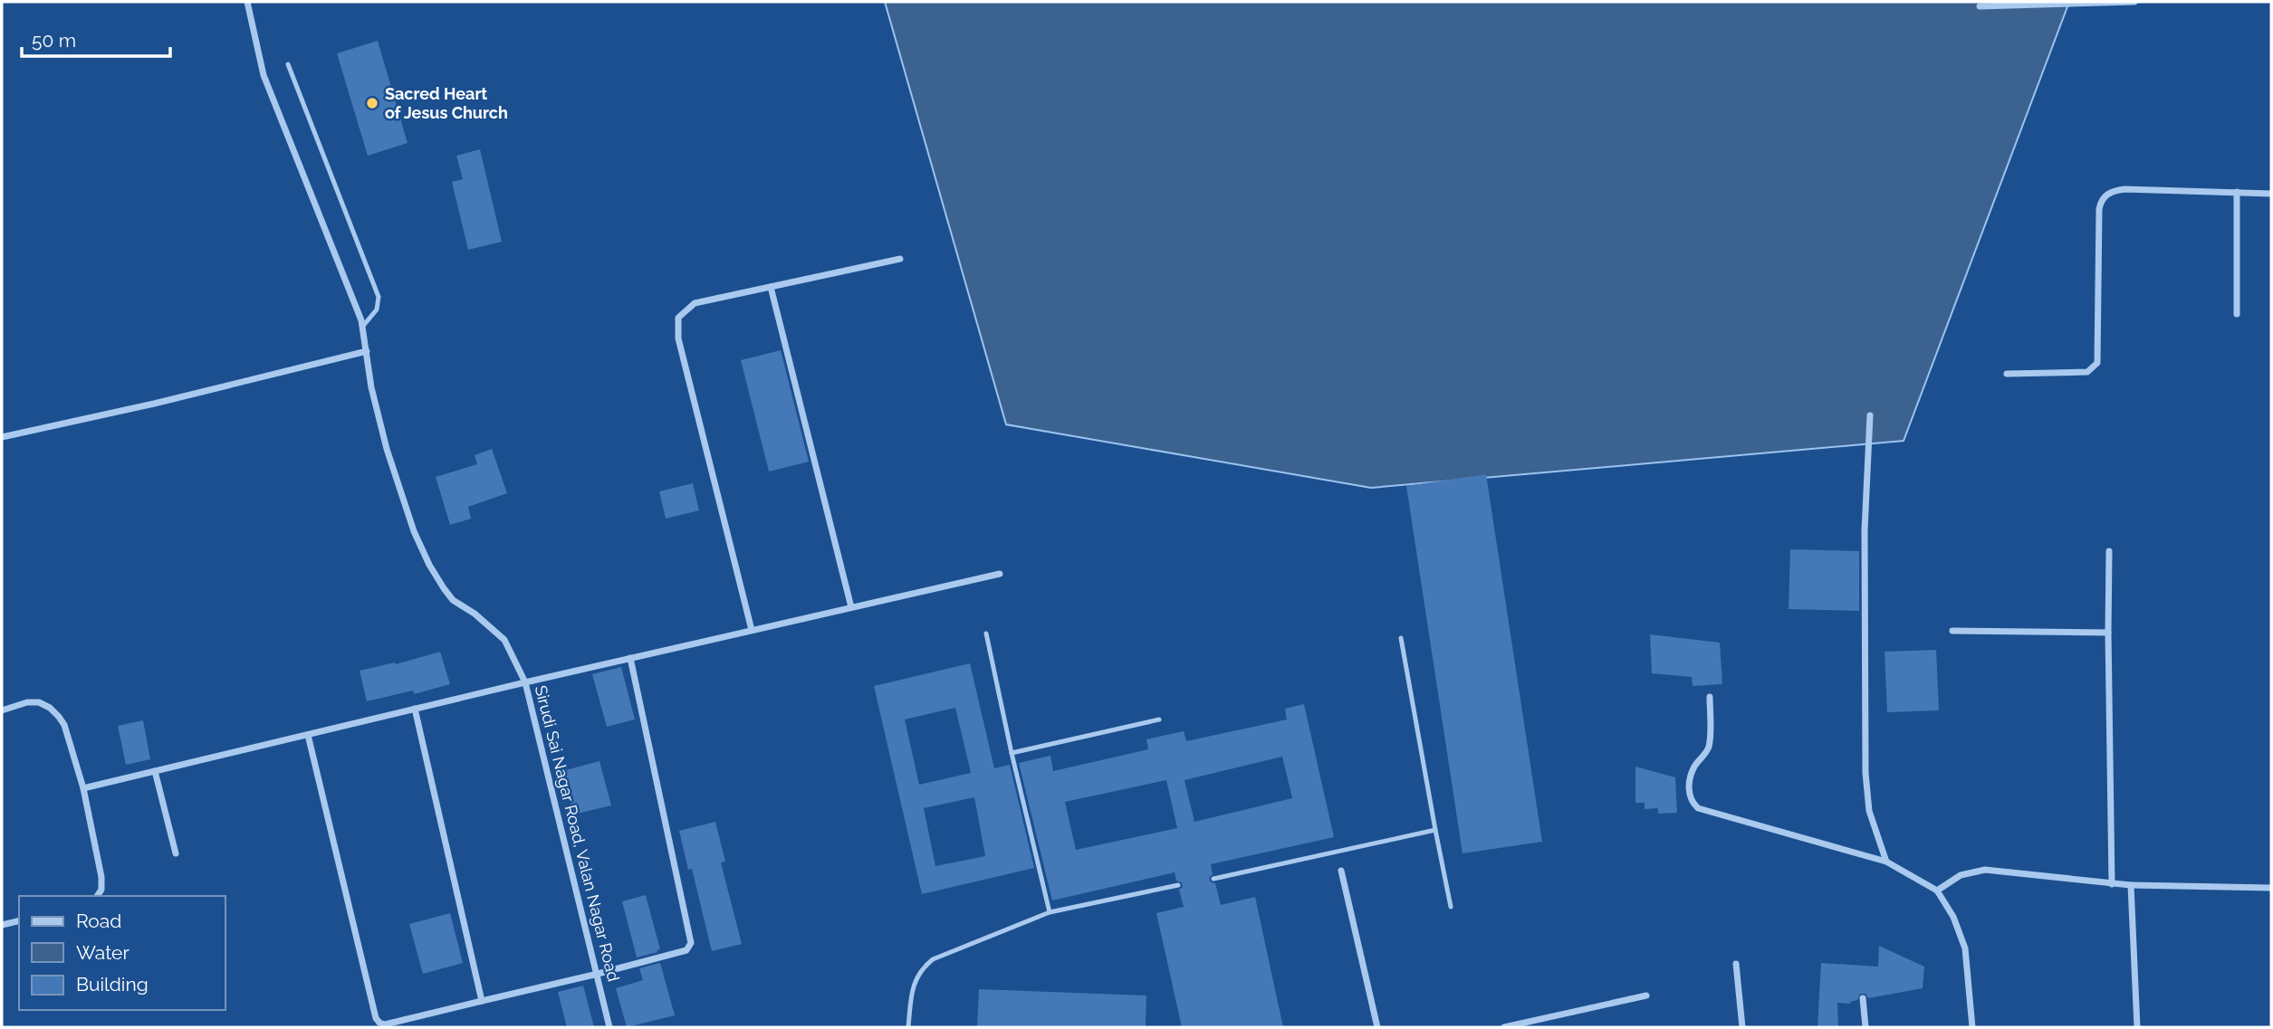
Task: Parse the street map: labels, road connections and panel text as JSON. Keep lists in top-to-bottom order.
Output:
{
  "streets": {
    "street": ["Sirudi Sai Nagar Road, Valan Nagar Road"]
  },
  "places": ["Sacred Heart of Jesus Church"],
  "legend": ["Road", "Water", "Building"],
  "scale_bar": "50 m"
}
